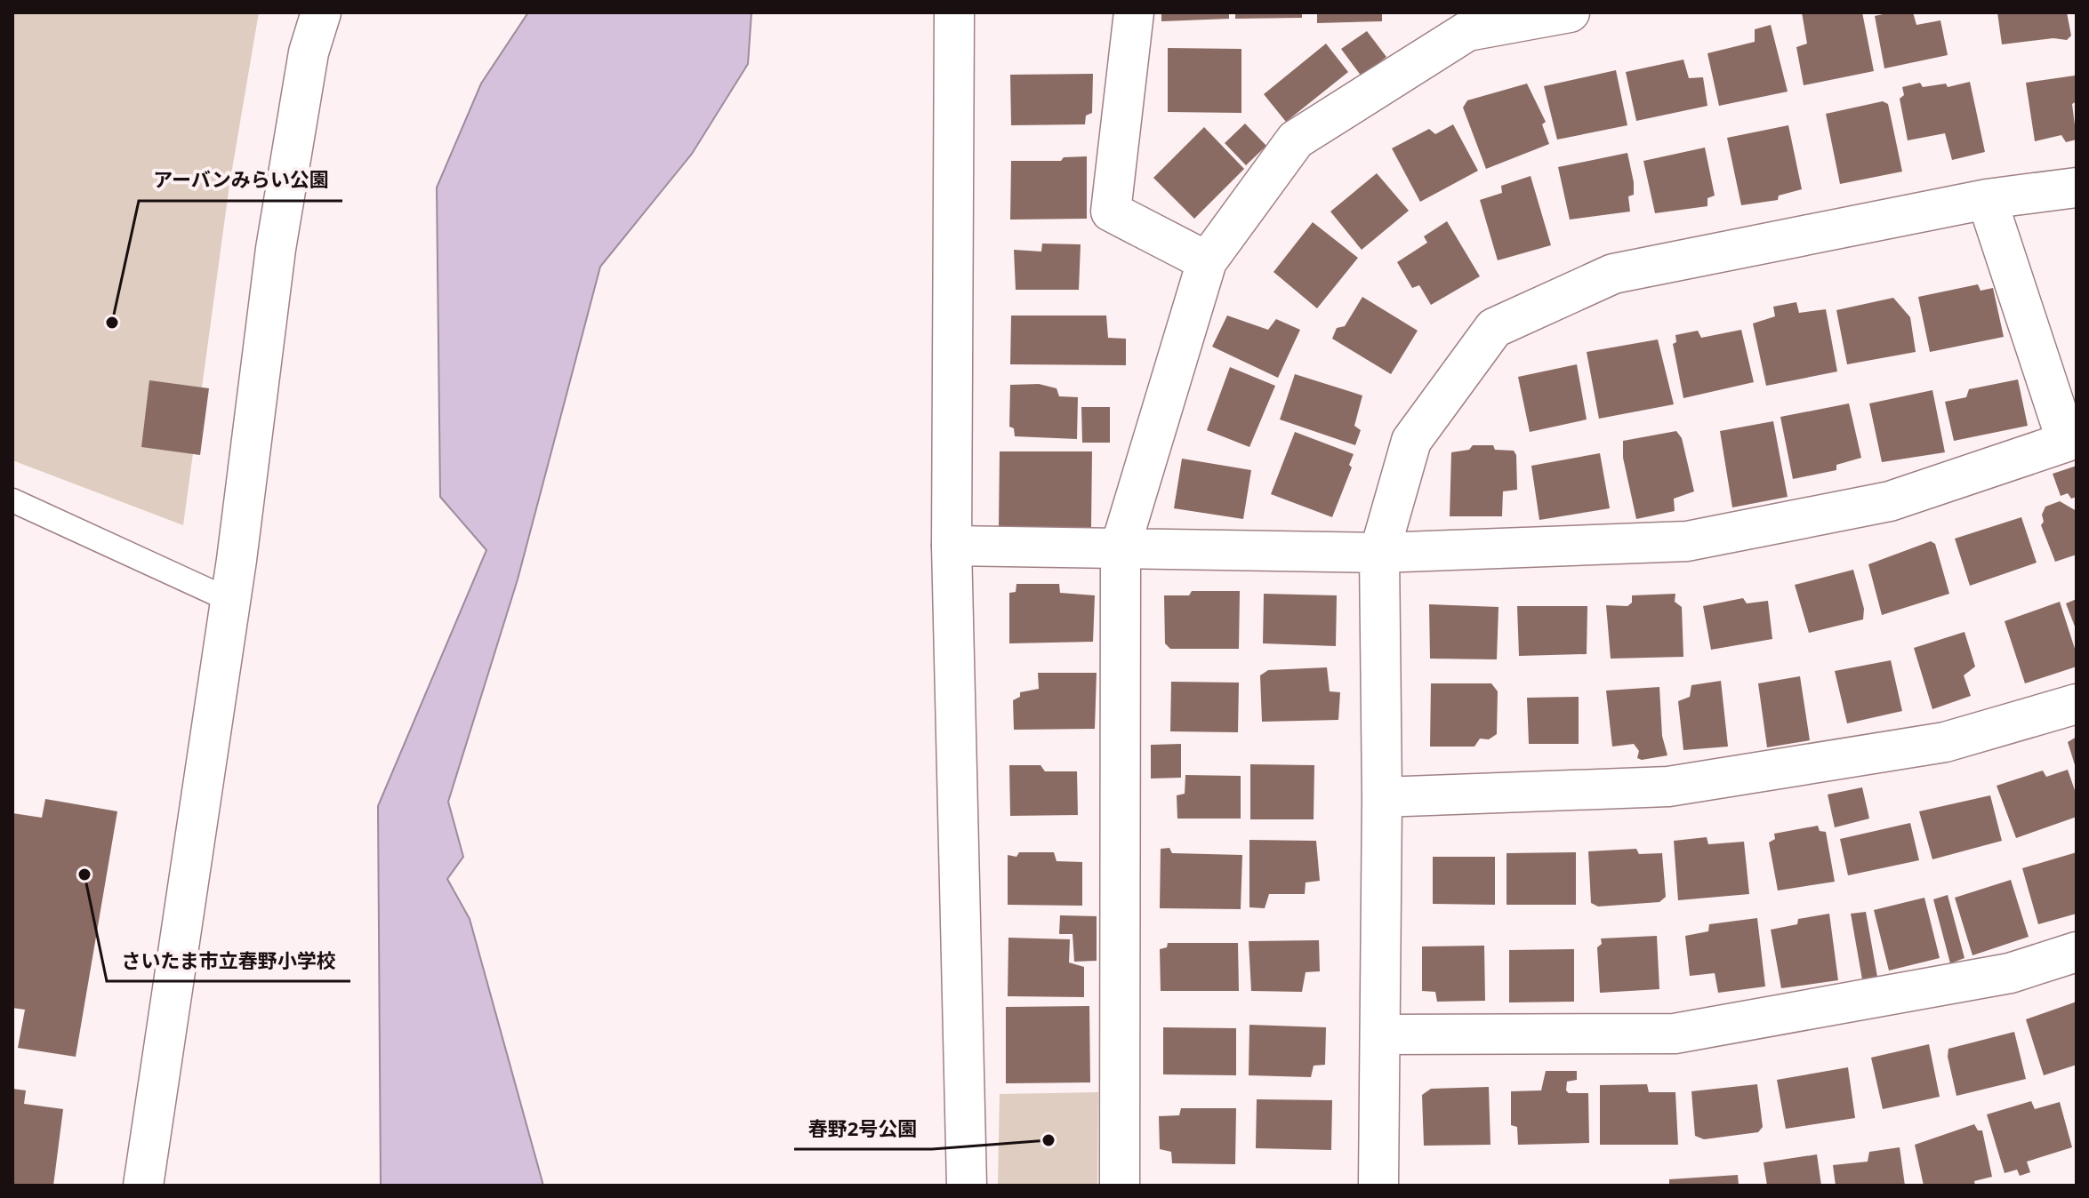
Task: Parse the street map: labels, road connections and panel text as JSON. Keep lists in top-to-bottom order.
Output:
{
  "places": ["アーバンみらい公園", "さいたま市立春野小学校", "春野2号公園"]
}
